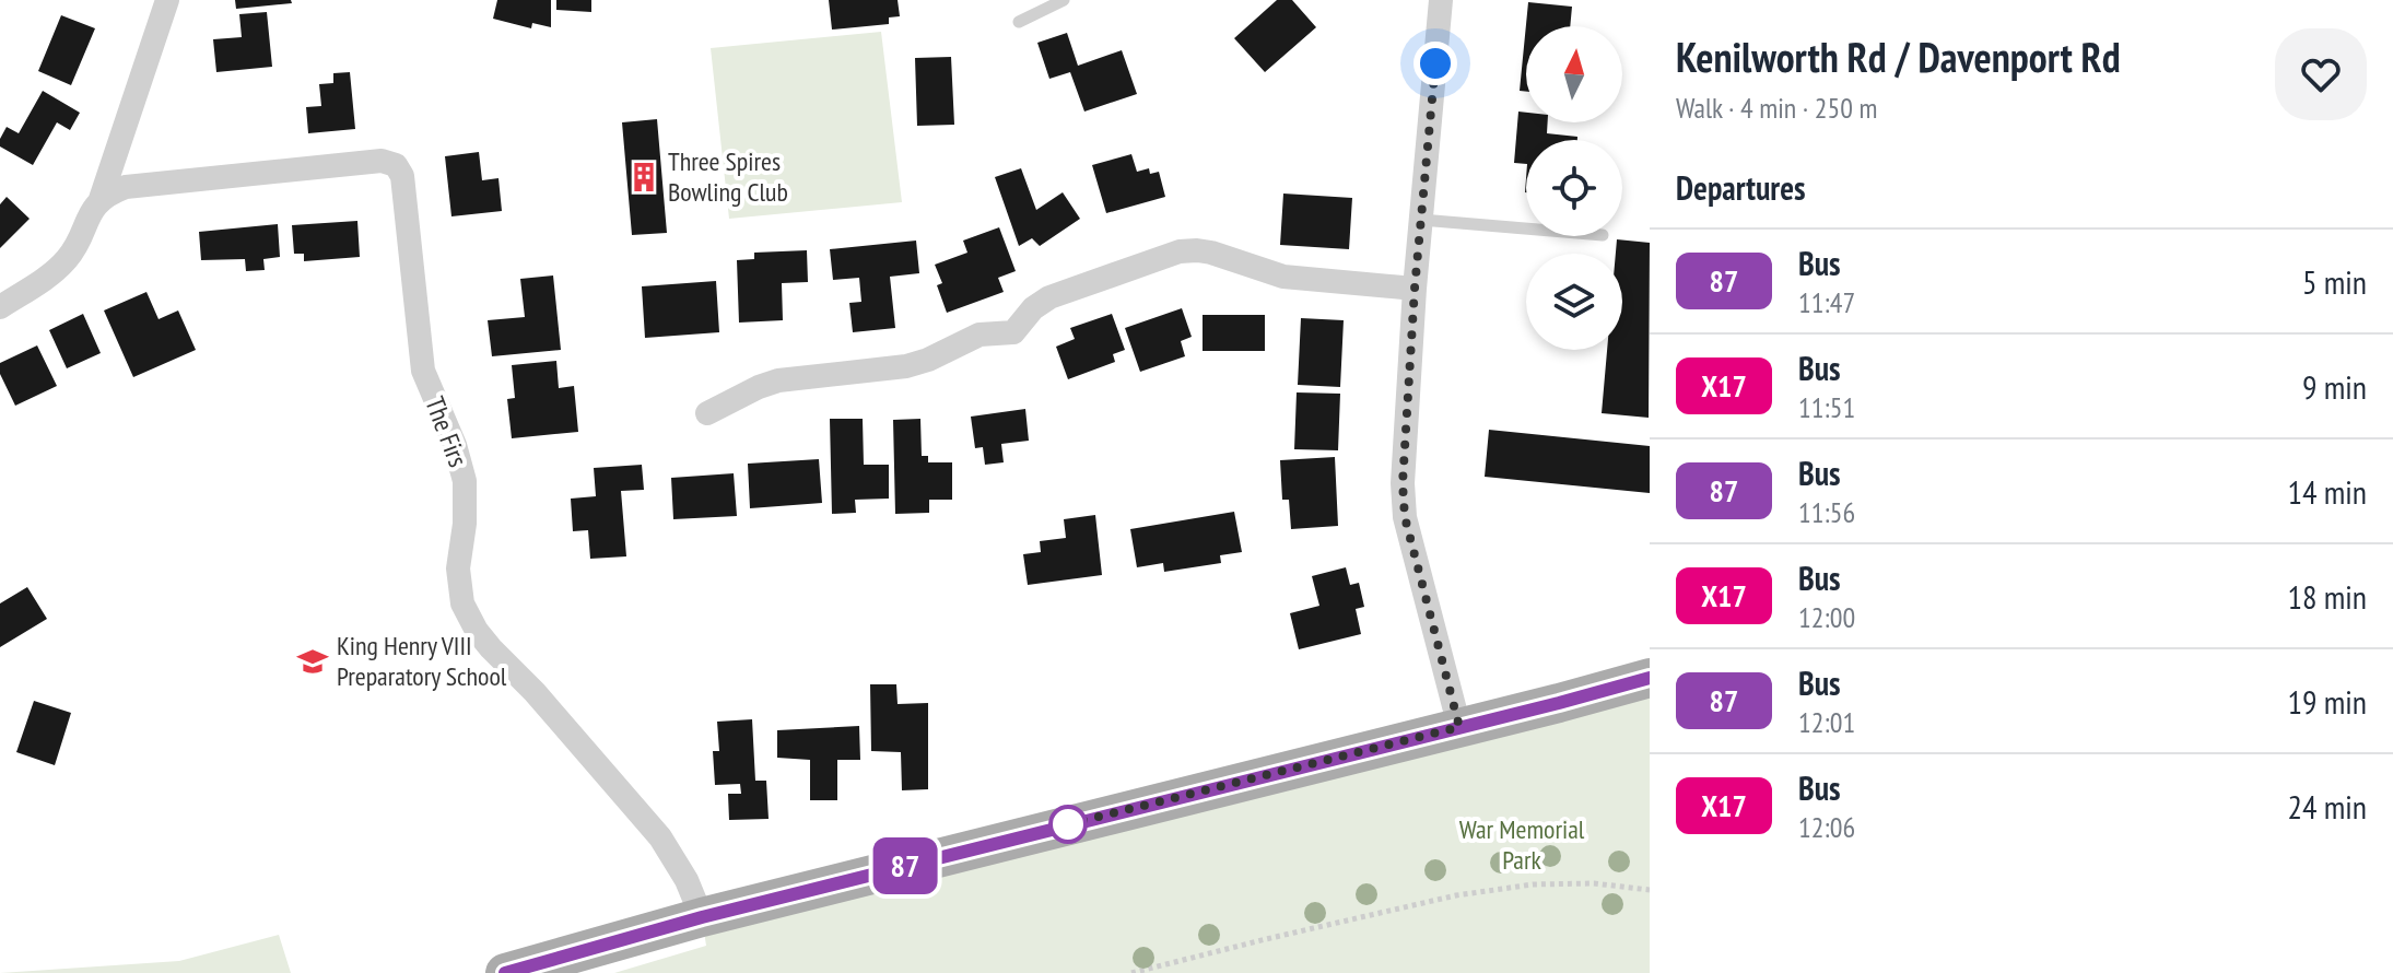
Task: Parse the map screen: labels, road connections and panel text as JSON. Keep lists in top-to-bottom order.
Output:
{
  "streets": {
    "street": ["The Firs"]
  },
  "parks": ["War Memorial Park"],
  "places": {
    "building": ["Three Spires Bowling Club"],
    "school or university": ["King Henry VIII Preparatory School"]
  },
  "lines": ["bus line 87"],
  "north": "top",
  "page": {
    "on_map": "87",
    "heading": [
      ["Kenilworth Rd / Davenport Rd", "Walk · 4 min · 250 m"],
      "Departures"
    ],
    "list": [
      {
        "mark": "87",
        "name": "Bus",
        "note": "11:47",
        "value": "5 min"
      },
      {
        "mark": "X17",
        "name": "Bus",
        "note": "11:51",
        "value": "9 min"
      },
      {
        "mark": "87",
        "name": "Bus",
        "note": "11:56",
        "value": "14 min"
      },
      {
        "mark": "X17",
        "name": "Bus",
        "note": "12:00",
        "value": "18 min"
      },
      {
        "mark": "87",
        "name": "Bus",
        "note": "12:01",
        "value": "19 min"
      },
      {
        "mark": "X17",
        "name": "Bus",
        "note": "12:06",
        "value": "24 min"
      }
    ]
  }
}
